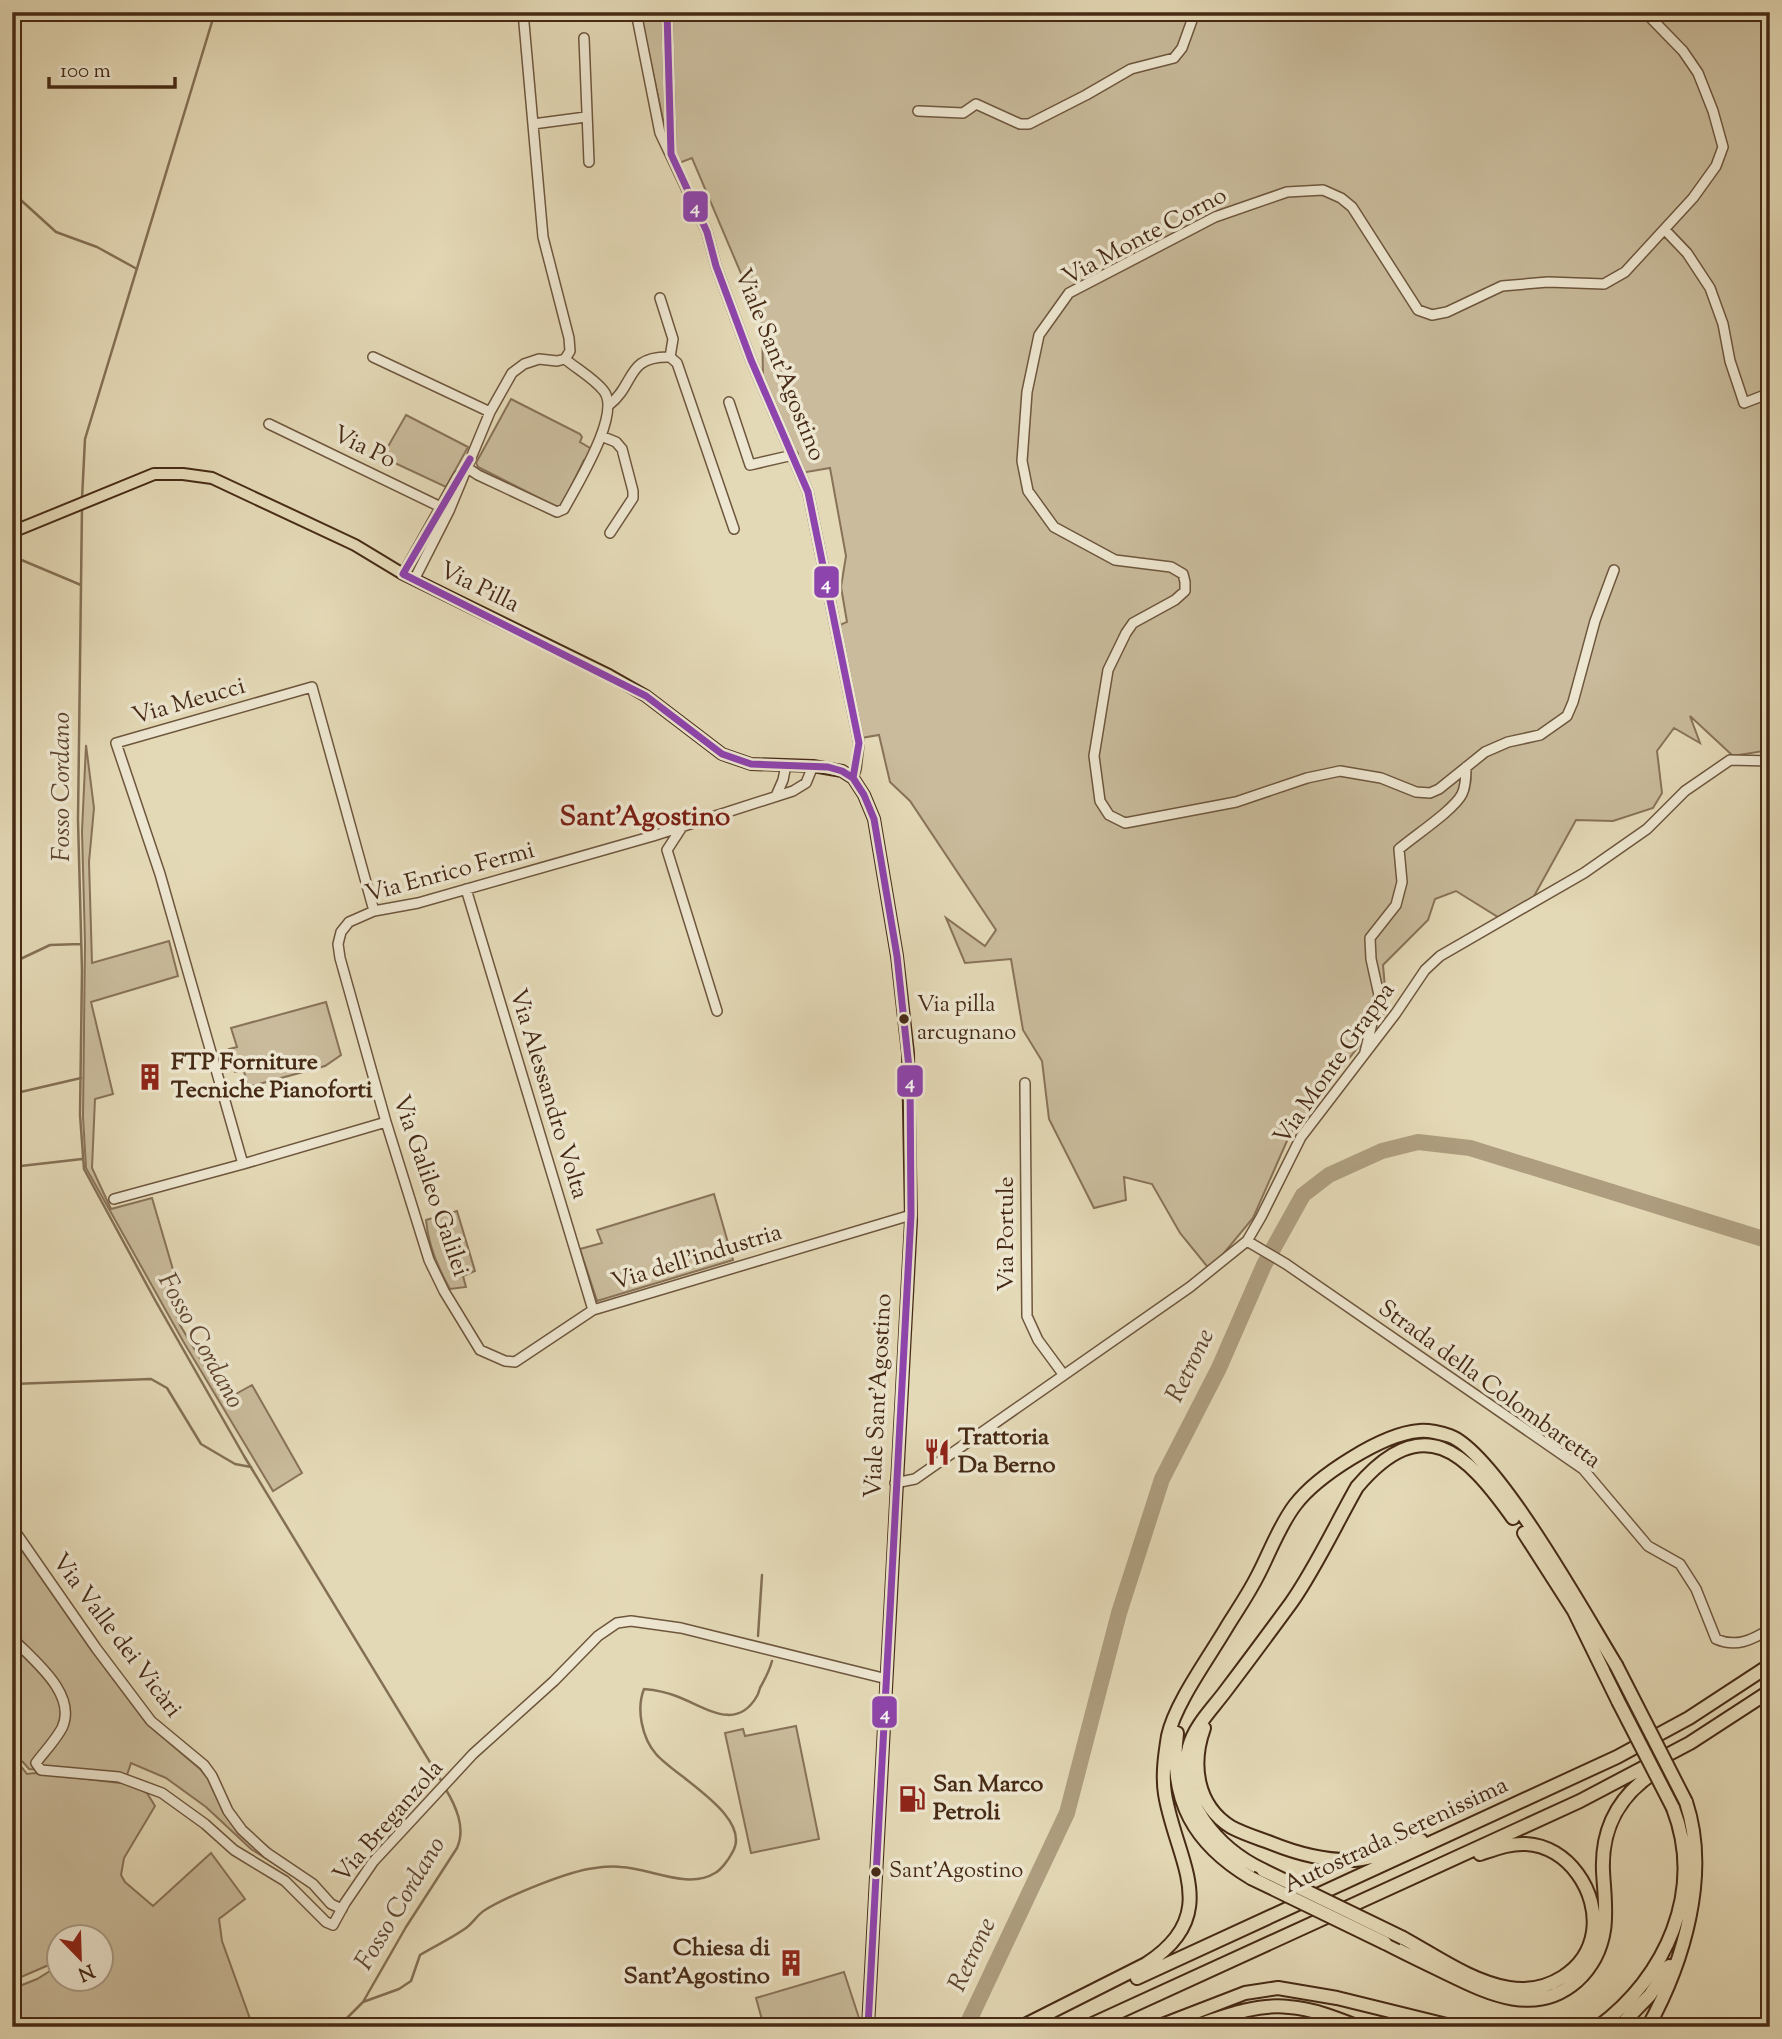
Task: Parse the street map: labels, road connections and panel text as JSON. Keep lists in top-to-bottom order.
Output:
{
  "streets": {
    "highway": ["Autostrada Serenissima"],
    "main road": ["Viale Sant'Agostino", "Via Pilla"],
    "street": [
      "Via Monte Corno",
      "Via Po",
      "Via Meucci",
      "Via Enrico Fermi",
      "Via Monte Grappa",
      "Via Alessandro Volta",
      "Via Galileo Galilei",
      "Via Portule",
      "Via dell'industria",
      "Strada della Colombaretta",
      "Via Valle dei Vicàri",
      "Via Breganzola"
    ]
  },
  "crossings": [
    ["Viale Sant'Agostino", "Via Pilla"],
    ["Viale Sant'Agostino", "Via Monte Grappa"],
    ["Viale Sant'Agostino", "Via dell'industria"],
    ["Viale Sant'Agostino", "Via Breganzola"],
    ["Via Meucci", "Via Enrico Fermi"],
    ["Via Enrico Fermi", "Via Alessandro Volta"],
    ["Via Enrico Fermi", "Via Galileo Galilei"],
    ["Via Monte Grappa", "Via Portule"],
    ["Via Monte Grappa", "Strada della Colombaretta"],
    ["Via Alessandro Volta", "Via dell'industria"],
    ["Via Galileo Galilei", "Via dell'industria"],
    ["Via Valle dei Vicàri", "Via Breganzola"]
  ],
  "districts": ["Sant'Agostino"],
  "water": ["Fosso Cordano", "Retrone"],
  "places": {
    "other": ["Via pilla arcugnano", "Sant'Agostino"],
    "building": ["FTP Forniture Tecniche Pianoforti", "Chiesa di Sant'Agostino"],
    "restaurant": ["Trattoria Da Berno"],
    "fuel station": ["San Marco Petroli"]
  },
  "lines": ["transit line 4"],
  "scale_bar": "100 m",
  "north": "bottom right"
}
